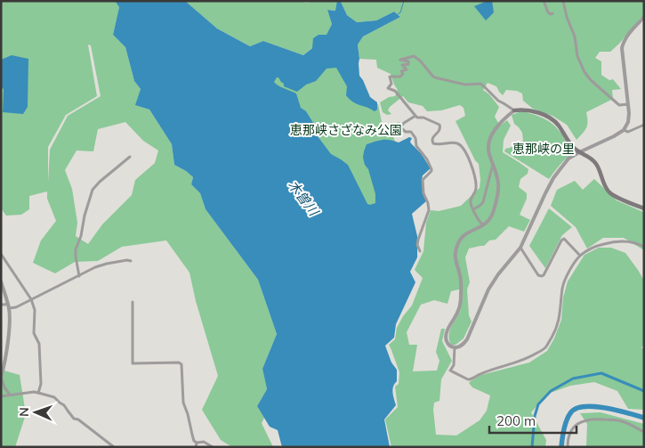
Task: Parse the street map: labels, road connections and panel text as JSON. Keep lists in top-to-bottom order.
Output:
{
  "water": ["木曽川"],
  "parks": ["恵那峡さざなみ公園", "恵那峡の里"],
  "scale_bar": "200 m",
  "north": "left"
}
